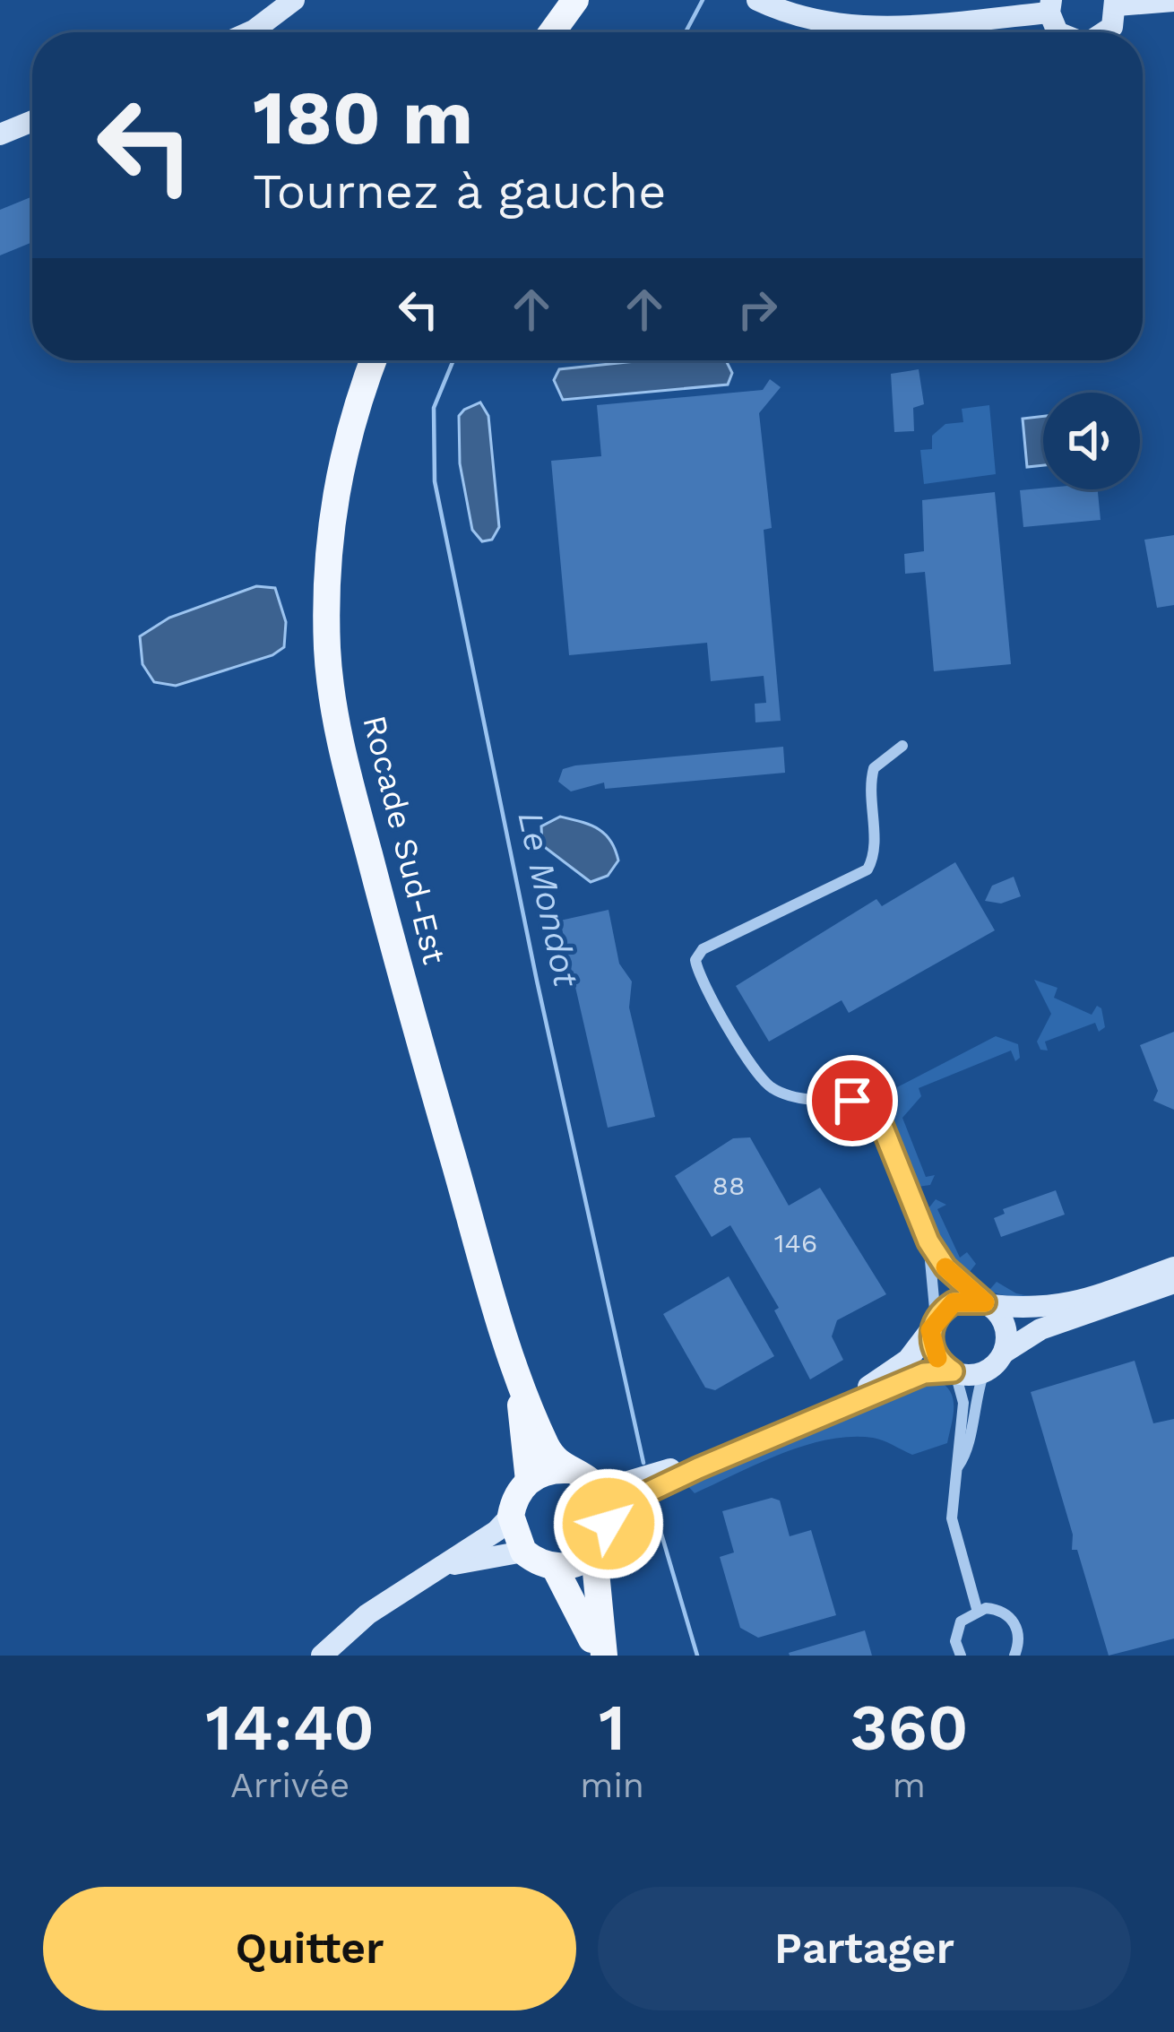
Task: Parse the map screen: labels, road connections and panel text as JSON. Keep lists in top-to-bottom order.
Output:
{
  "streets": {
    "main road": ["Rocade Sud-Est"]
  },
  "water": ["Le Mondot"],
  "house_numbers": ["88", "146"],
  "page": {
    "turn": ["180 m", "Tournez à gauche"],
    "eta": [
      "14:40",
      "Arrivée",
      "1",
      "min",
      "360",
      "m"
    ],
    "buttons": ["Quitter", "Partager"]
  }
}
